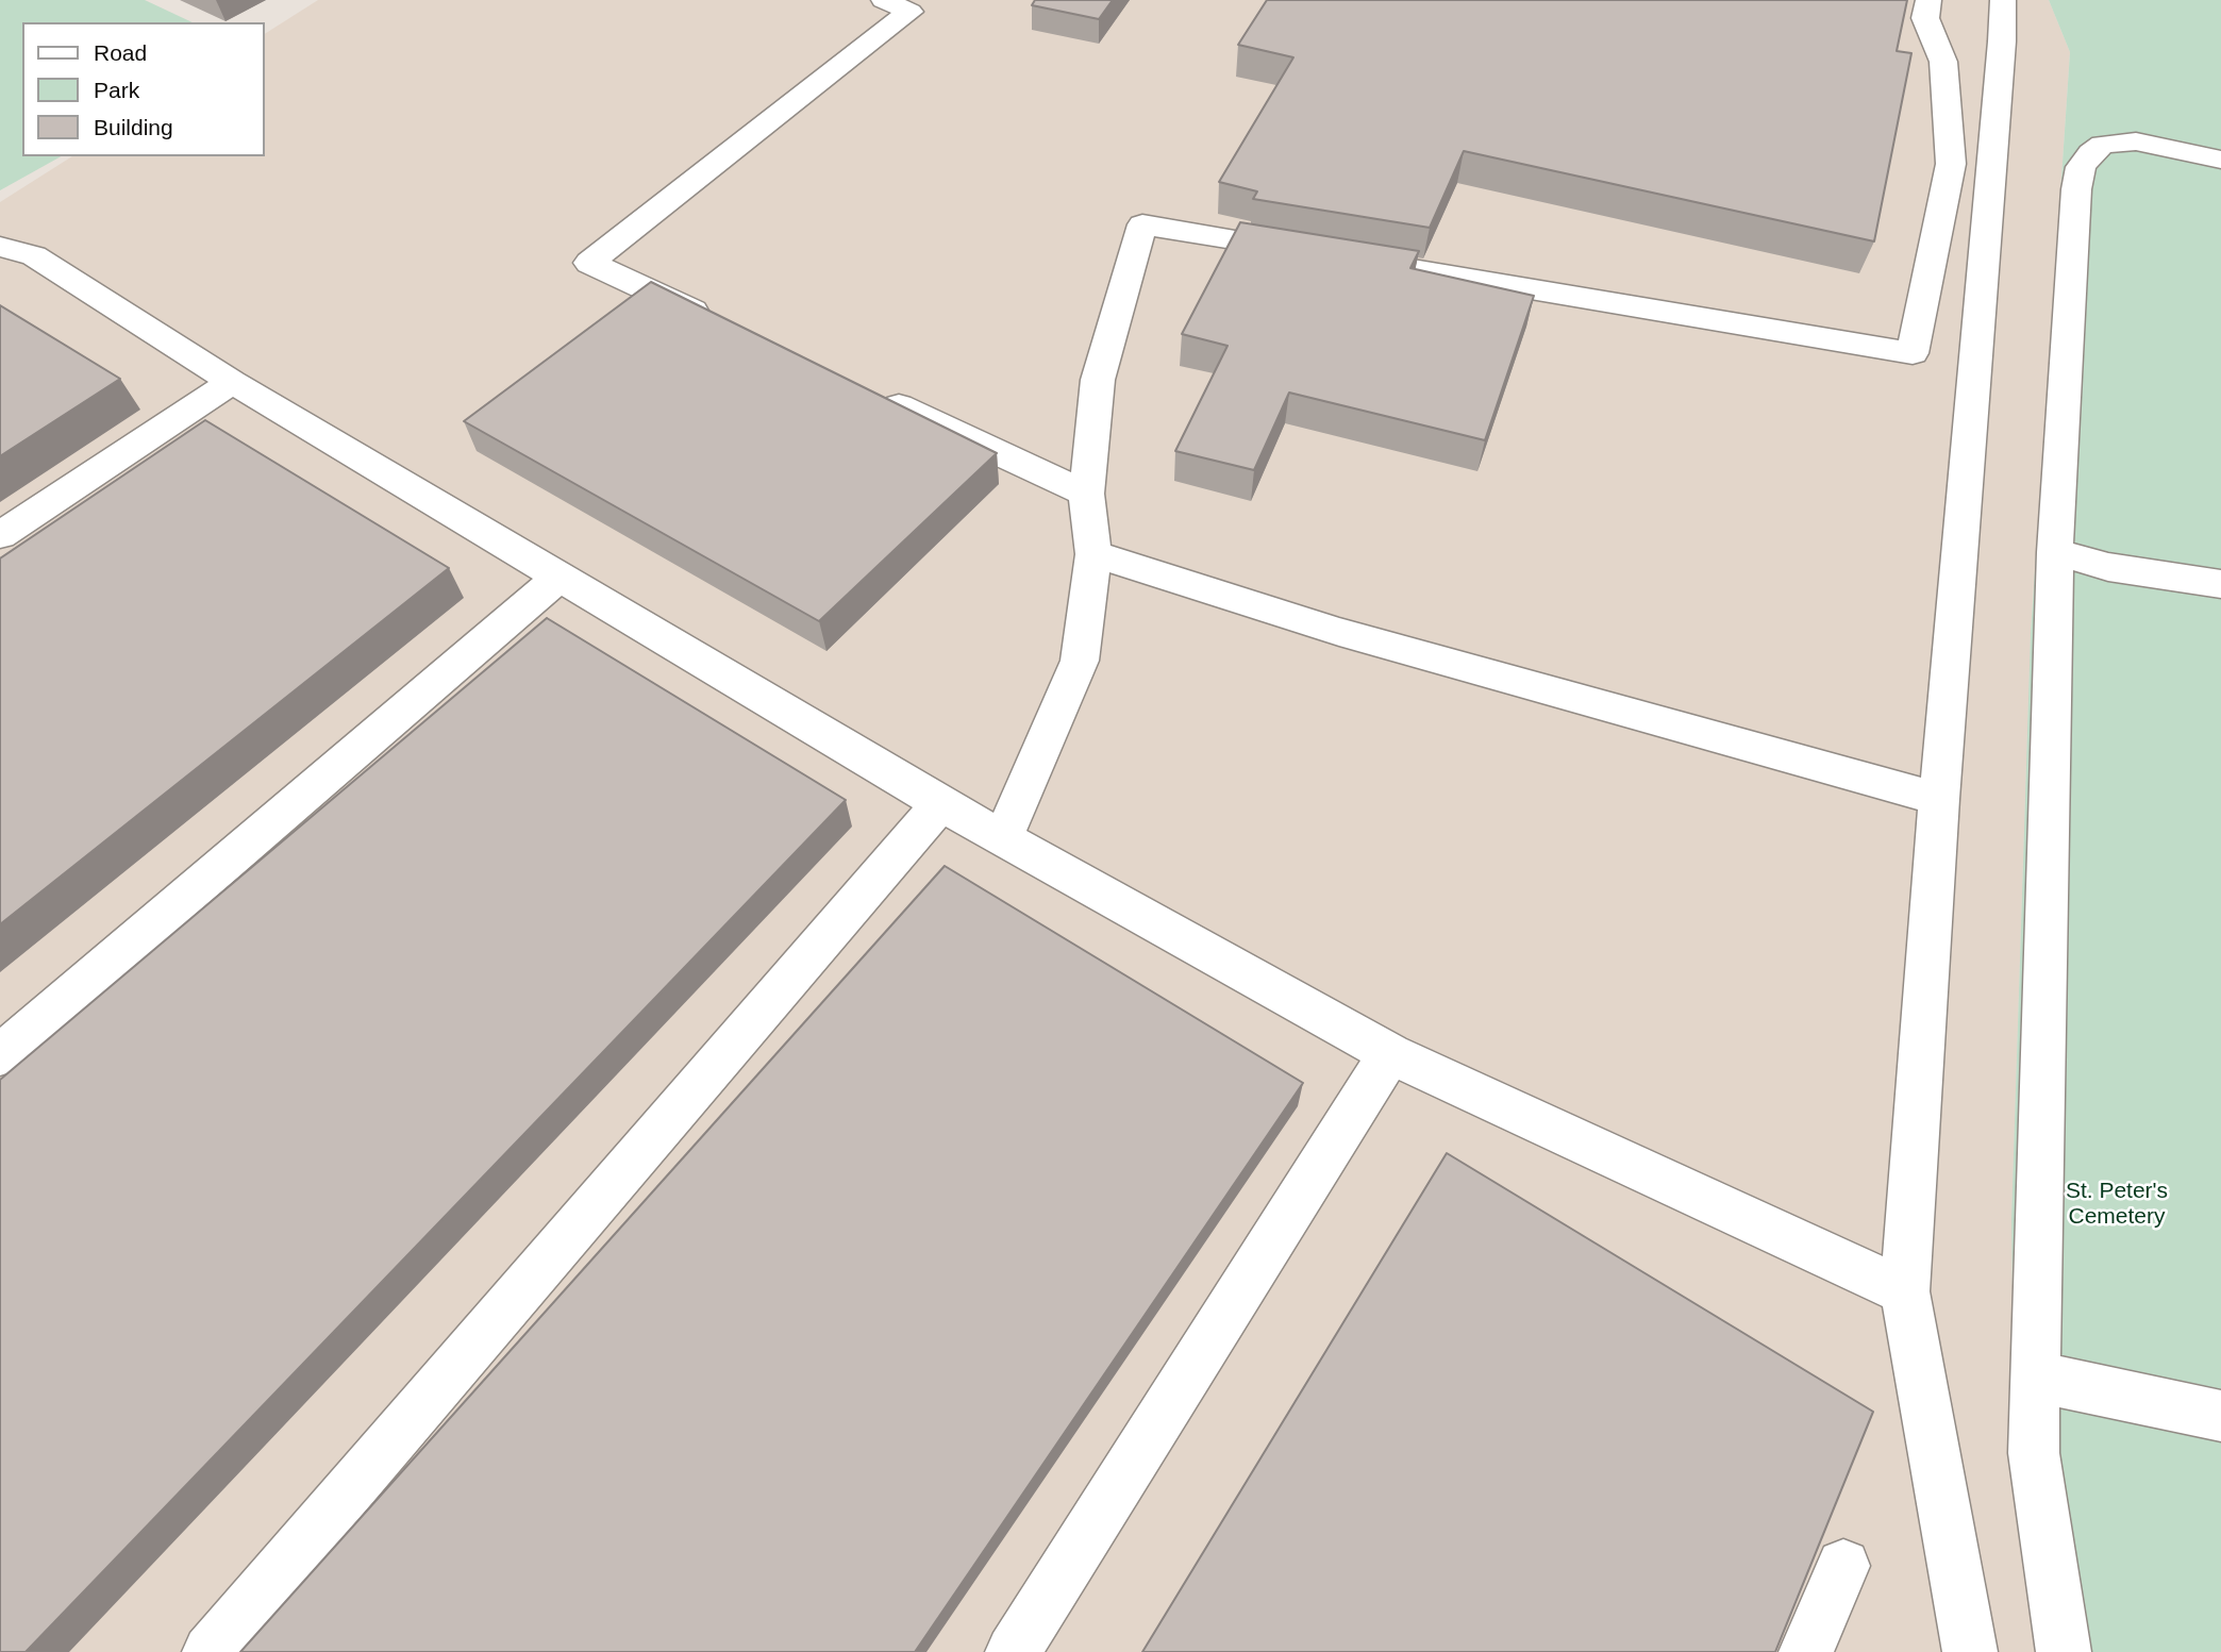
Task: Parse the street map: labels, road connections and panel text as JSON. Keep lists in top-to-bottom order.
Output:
{
  "parks": ["St. Peter's Cemetery"],
  "legend": ["Road", "Park", "Building"]
}
